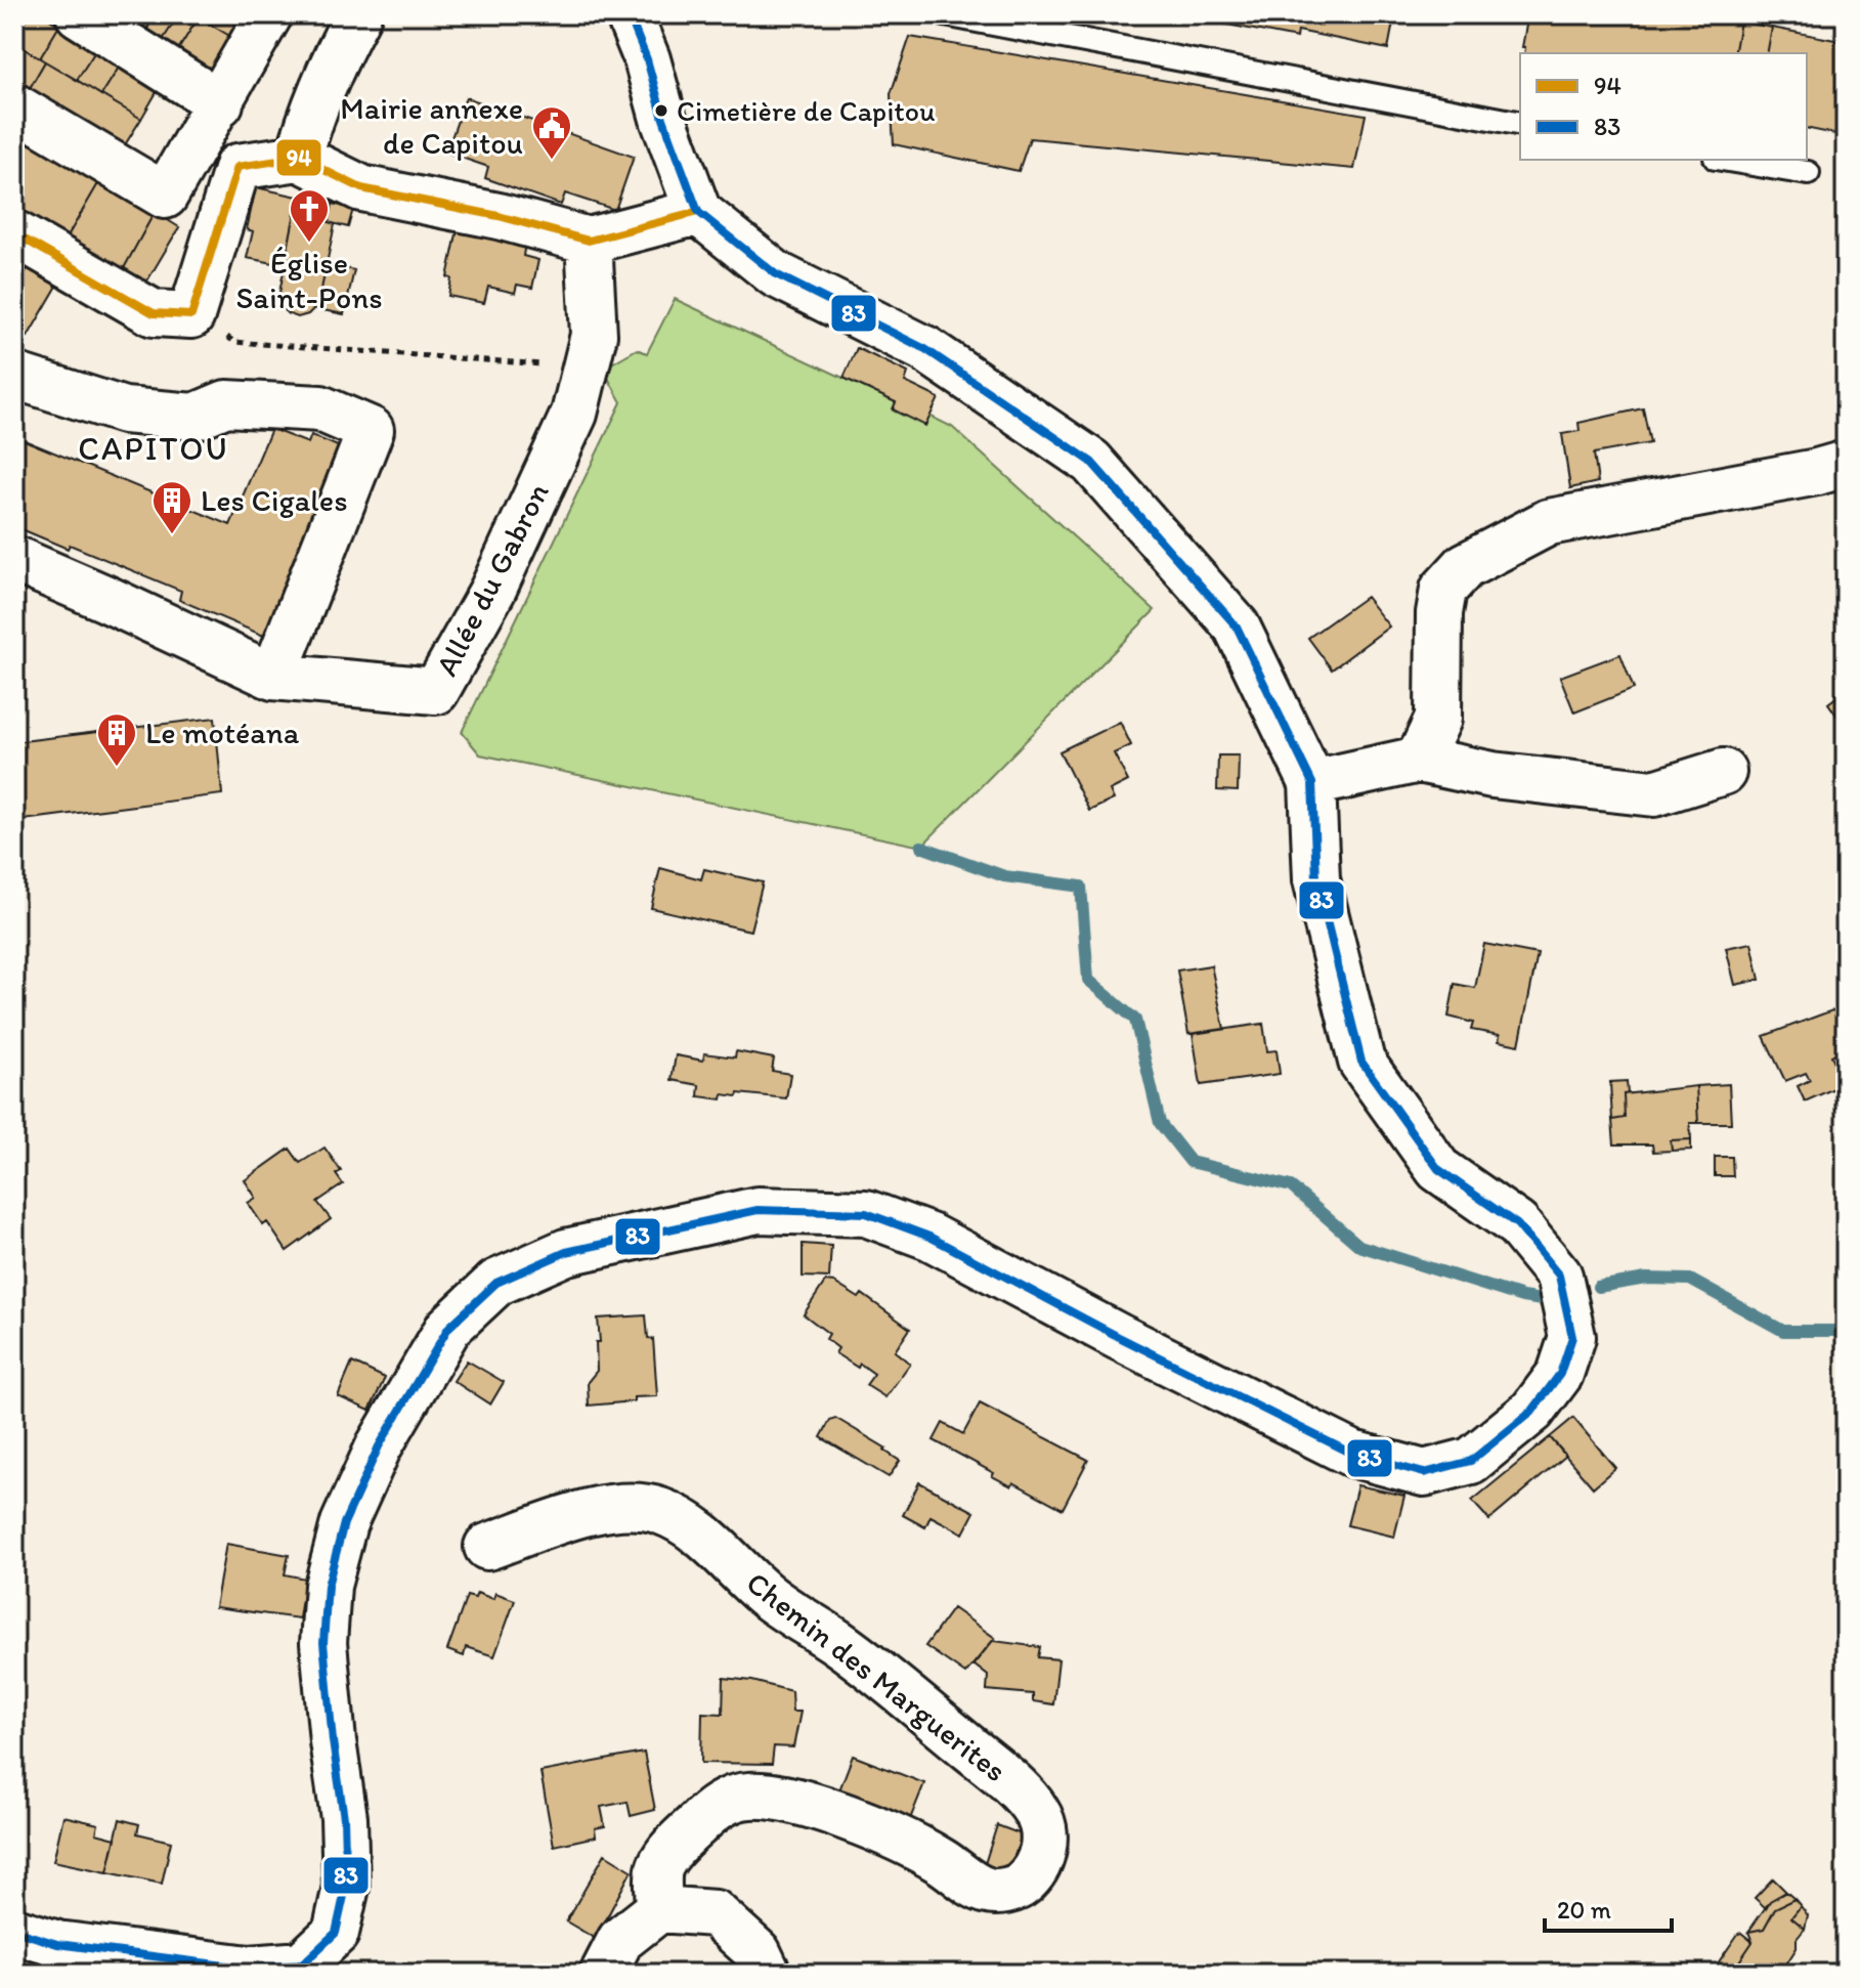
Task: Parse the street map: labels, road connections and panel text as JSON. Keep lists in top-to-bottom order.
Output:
{
  "streets": {
    "street": ["Allée du Gabron", "Chemin des Marguerites"]
  },
  "districts": ["CAPITOU"],
  "places": {
    "other": ["Cimetière de Capitou"],
    "public building": ["Mairie annexe de Capitou"],
    "church": ["Église Saint-Pons"],
    "building": ["Les Cigales", "Le motéana"]
  },
  "lines": ["transit line 83", "transit line 94"],
  "legend": ["94", "83"],
  "scale_bar": "20 m"
}
